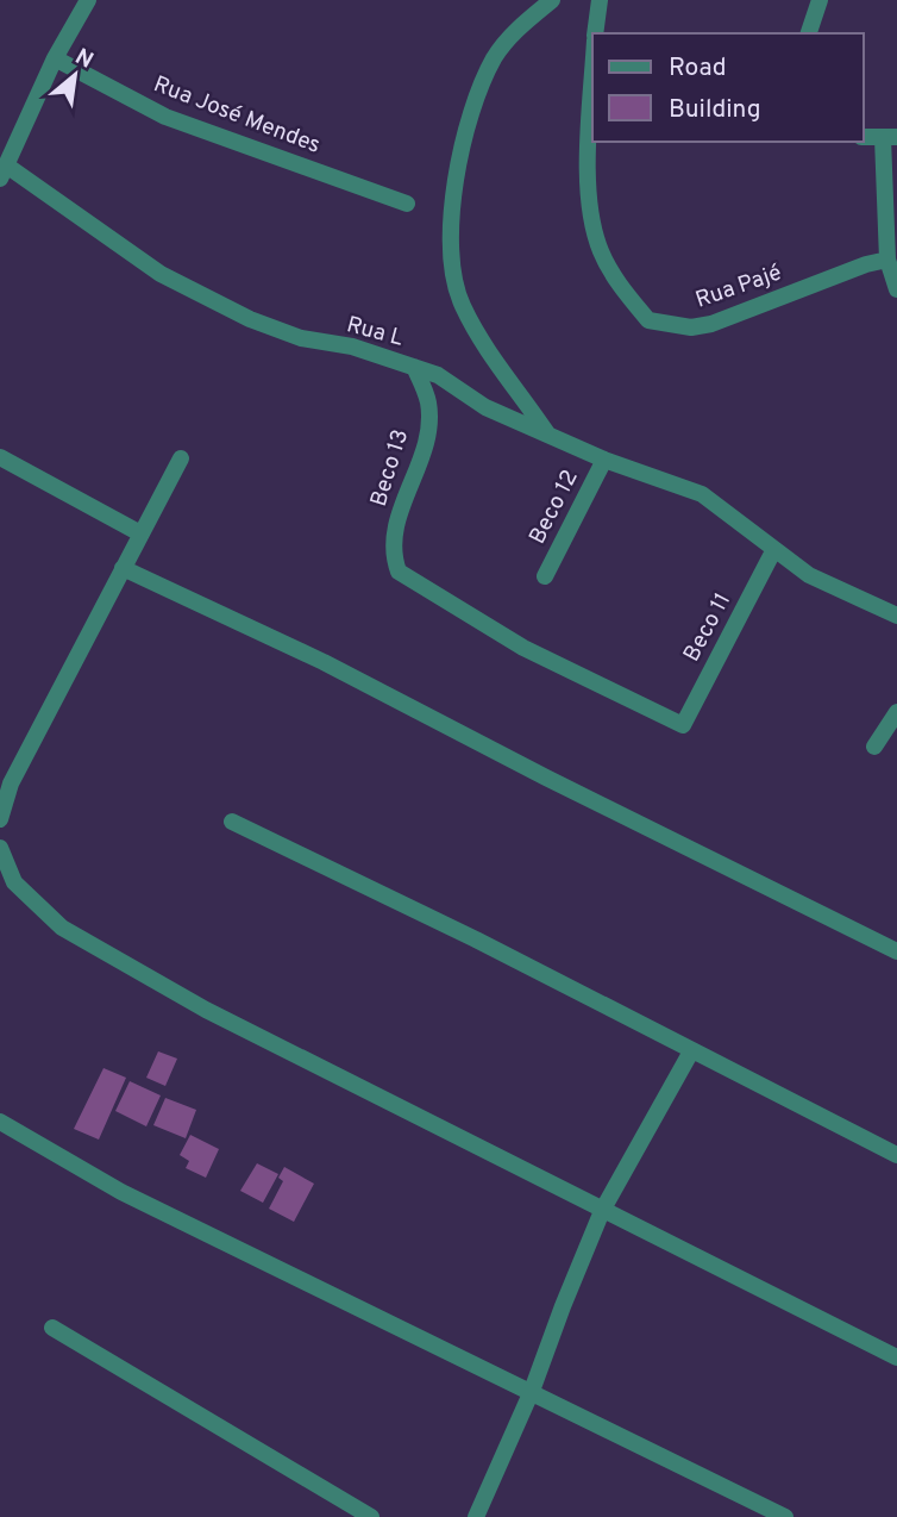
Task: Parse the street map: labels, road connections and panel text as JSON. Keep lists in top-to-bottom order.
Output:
{
  "streets": {
    "street": [
      "Rua José Mendes",
      "Rua Pajé",
      "Rua L",
      "Beco 13",
      "Beco 12",
      "Beco 11"
    ]
  },
  "crossings": [
    ["Rua José Mendes", "Rua L"],
    ["Rua L", "Beco 13"],
    ["Rua L", "Beco 12"],
    ["Rua L", "Beco 11"],
    ["Beco 13", "Beco 11"]
  ],
  "legend": ["Road", "Building"],
  "north": "top right"
}
